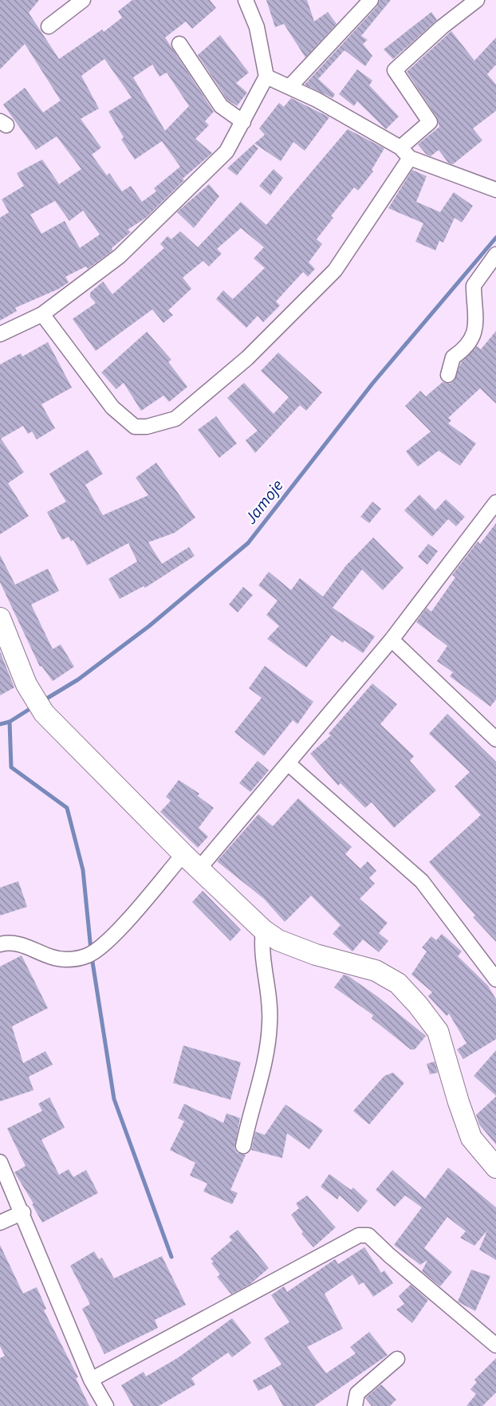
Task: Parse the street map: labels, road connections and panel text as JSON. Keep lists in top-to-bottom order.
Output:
{
  "water": ["Jamoje"]
}
